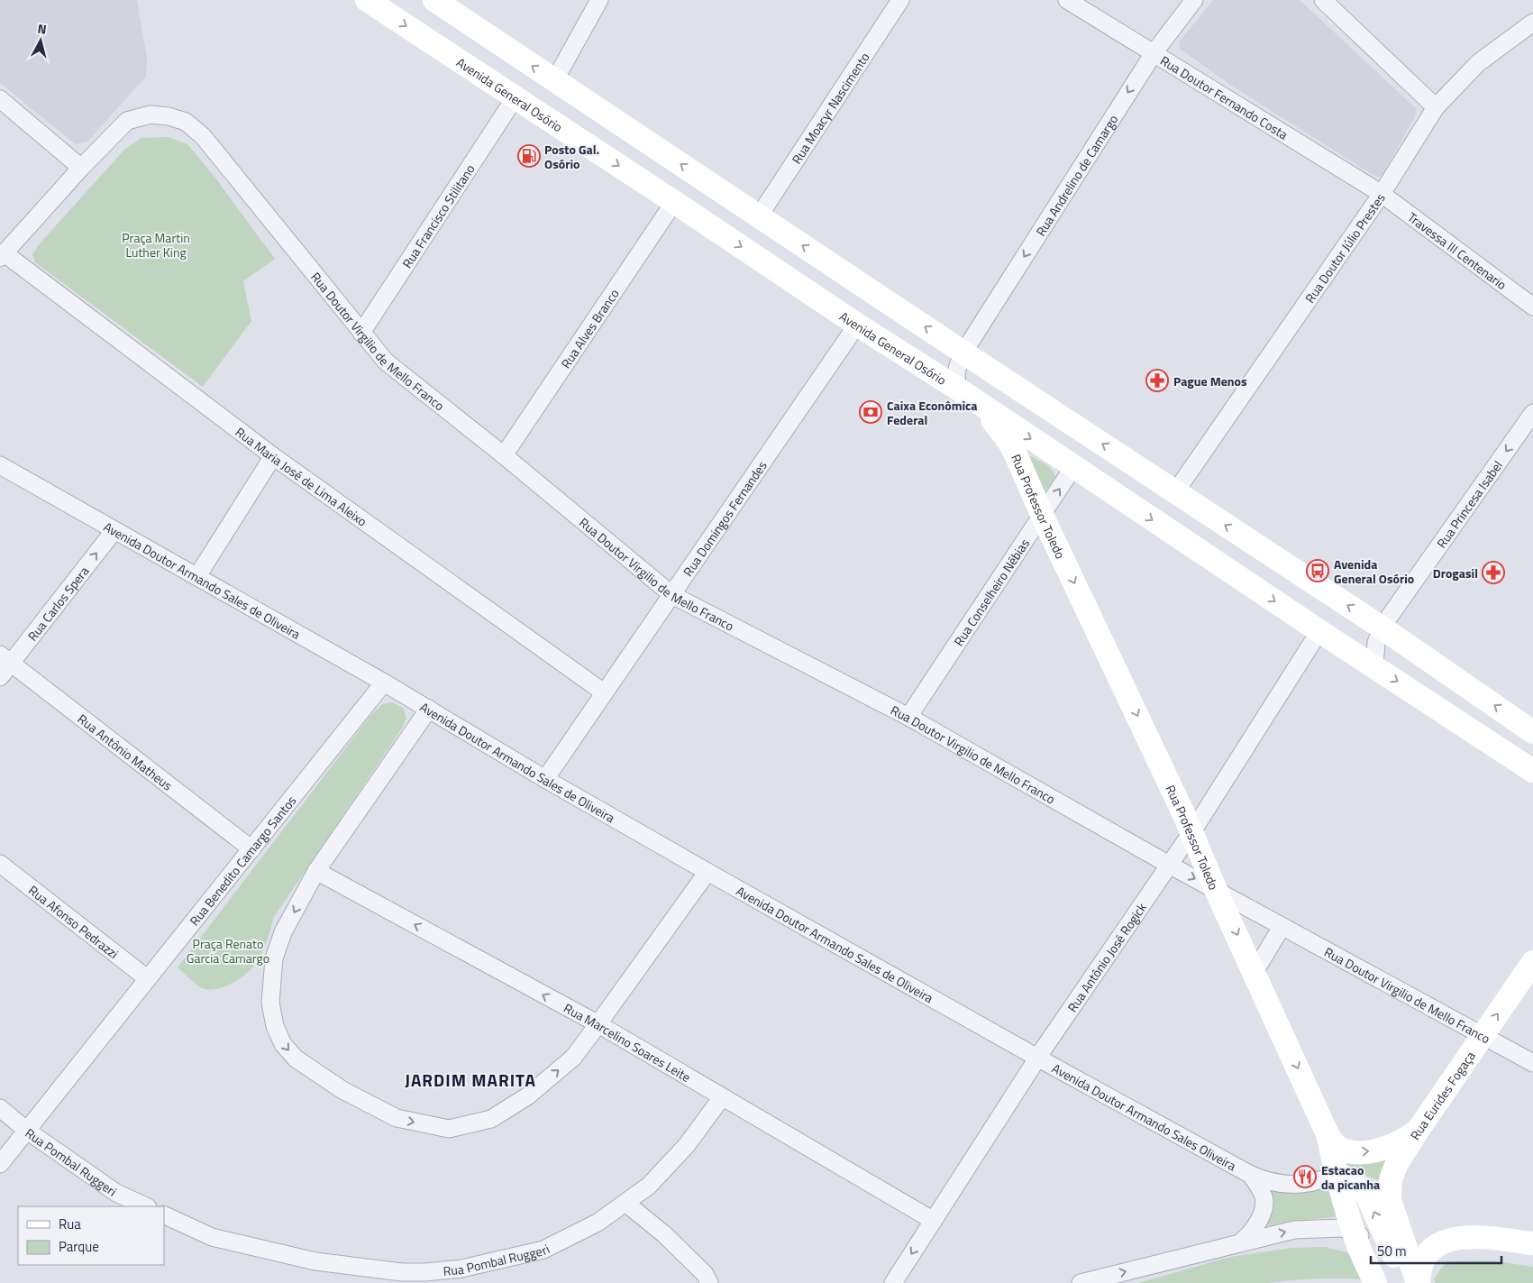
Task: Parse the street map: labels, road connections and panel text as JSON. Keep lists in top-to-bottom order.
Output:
{
  "streets": {
    "main road": ["Avenida General Osório", "Rua Professor Toledo", "Rua Eurides Fogaça"],
    "street": [
      "Rua Doutor Fernando Costa",
      "Rua Moacyr Nascimento",
      "Rua Andrelino de Camargo",
      "Rua Francisco Stilitano",
      "Rua Doutor Júlio Prestes",
      "Travessa III Centenario",
      "Rua Alves Branco",
      "Rua Doutor Virgilio de Mello Franco",
      "Rua Maria José de Lima Aleixo",
      "Rua Princesa Isabel",
      "Rua Domingos Fernandes",
      "Avenida Doutor Armando Sales de Oliveira",
      "Rua Conselheiro Nébias",
      "Rua Carlos Spera",
      "Rua Antônio Matheus",
      "Rua Benedito Camargo Santos",
      "Rua Afonso Pedrazzi",
      "Rua Antônio José Rogick",
      "Rua Marcelino Soares Leite",
      "Avenida Doutor Armando Sales Oliveira",
      "Rua Pombal Ruggeri"
    ]
  },
  "crossings": [
    ["Avenida General Osório", "Rua Andrelino de Camargo"],
    ["Avenida General Osório", "Rua Francisco Stilitano"],
    ["Avenida General Osório", "Rua Alves Branco"],
    ["Avenida General Osório", "Rua Princesa Isabel"],
    ["Avenida General Osório", "Rua Professor Toledo"],
    ["Avenida General Osório", "Rua Domingos Fernandes"],
    ["Avenida General Osório", "Rua Conselheiro Nébias"],
    ["Avenida General Osório", "Rua Antônio José Rogick"],
    ["Rua Doutor Fernando Costa", "Rua Andrelino de Camargo"],
    ["Rua Doutor Fernando Costa", "Rua Doutor Júlio Prestes"],
    ["Rua Doutor Fernando Costa", "Travessa III Centenario"],
    ["Rua Francisco Stilitano", "Rua Doutor Virgilio de Mello Franco"],
    ["Rua Doutor Júlio Prestes", "Travessa III Centenario"],
    ["Rua Alves Branco", "Rua Doutor Virgilio de Mello Franco"],
    ["Rua Doutor Virgilio de Mello Franco", "Rua Professor Toledo"],
    ["Rua Doutor Virgilio de Mello Franco", "Rua Domingos Fernandes"],
    ["Rua Doutor Virgilio de Mello Franco", "Rua Conselheiro Nébias"],
    ["Rua Doutor Virgilio de Mello Franco", "Rua Antônio José Rogick"],
    ["Rua Doutor Virgilio de Mello Franco", "Rua Eurides Fogaça"],
    ["Rua Maria José de Lima Aleixo", "Rua Domingos Fernandes"],
    ["Rua Professor Toledo", "Rua Conselheiro Nébias"],
    ["Rua Professor Toledo", "Rua Antônio José Rogick"],
    ["Rua Professor Toledo", "Avenida Doutor Armando Sales Oliveira"],
    ["Rua Domingos Fernandes", "Avenida Doutor Armando Sales de Oliveira"],
    ["Avenida Doutor Armando Sales de Oliveira", "Rua Carlos Spera"],
    ["Avenida Doutor Armando Sales de Oliveira", "Rua Benedito Camargo Santos"],
    ["Avenida Doutor Armando Sales de Oliveira", "Rua Antônio José Rogick"],
    ["Avenida Doutor Armando Sales de Oliveira", "Avenida Doutor Armando Sales Oliveira"],
    ["Rua Carlos Spera", "Rua Antônio Matheus"],
    ["Rua Antônio Matheus", "Rua Benedito Camargo Santos"],
    ["Rua Benedito Camargo Santos", "Rua Afonso Pedrazzi"],
    ["Rua Benedito Camargo Santos", "Rua Pombal Ruggeri"],
    ["Rua Antônio José Rogick", "Rua Marcelino Soares Leite"],
    ["Rua Antônio José Rogick", "Avenida Doutor Armando Sales Oliveira"],
    ["Rua Marcelino Soares Leite", "Rua Pombal Ruggeri"]
  ],
  "one_way": [
    "Rua Andrelino de Camargo",
    "Rua Princesa Isabel",
    "Rua Professor Toledo",
    "Rua Carlos Spera",
    "Rua Marcelino Soares Leite"
  ],
  "districts": ["JARDIM MARITA"],
  "parks": ["Praça Martin Luther King", "Praça Renato Garcia Camargo"],
  "places": {
    "fuel station": ["Posto Gal. Osório"],
    "pharmacy": ["Pague Menos", "Drogasil"],
    "bank": ["Caixa Econômica Federal"],
    "bus stop": ["Avenida General Osório"],
    "restaurant": ["Estacao da picanha"]
  },
  "legend": ["Rua", "Parque"],
  "scale_bar": "50 m",
  "north": "top"
}
